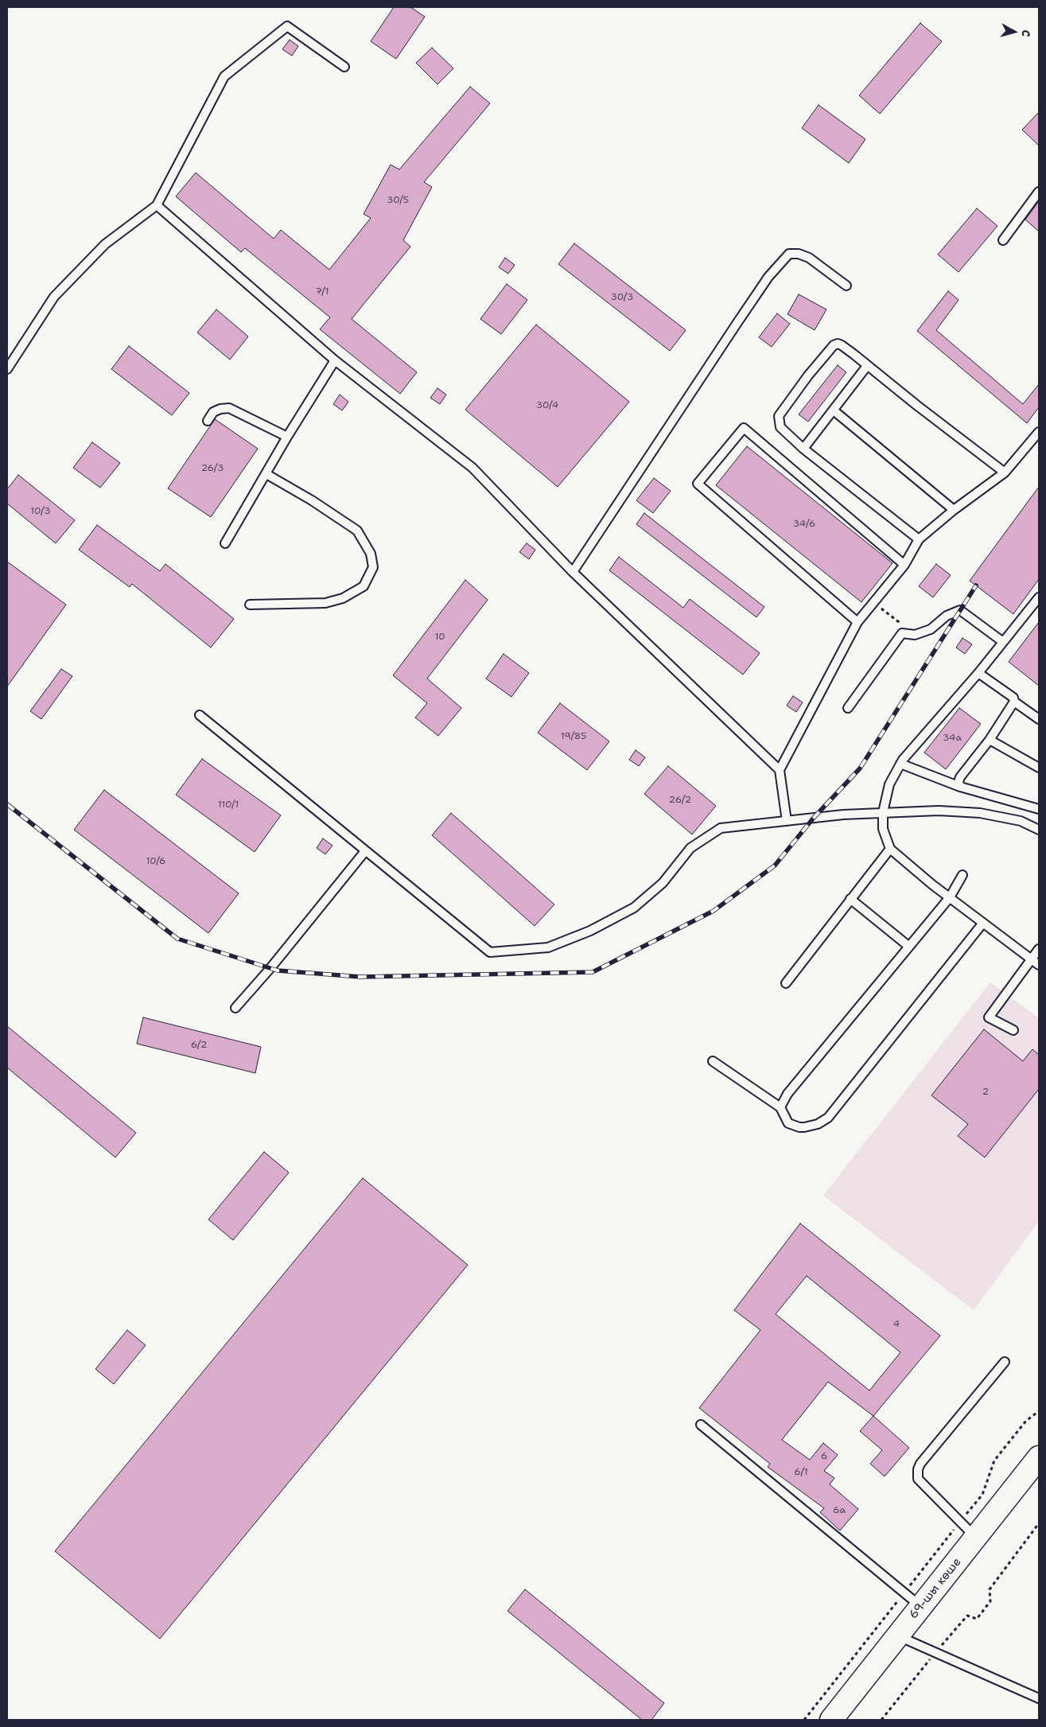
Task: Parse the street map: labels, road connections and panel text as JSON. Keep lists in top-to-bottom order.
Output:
{
  "streets": {
    "main road": ["69-шы көше"]
  },
  "house_numbers": [
    "30/5",
    "7/1",
    "30/3",
    "30/4",
    "26/3",
    "10/3",
    "34/6",
    "10",
    "19/85",
    "34а",
    "26/2",
    "110/1",
    "10/6",
    "6/2",
    "2",
    "4",
    "6",
    "6/1",
    "6а"
  ],
  "north": "right"
}
